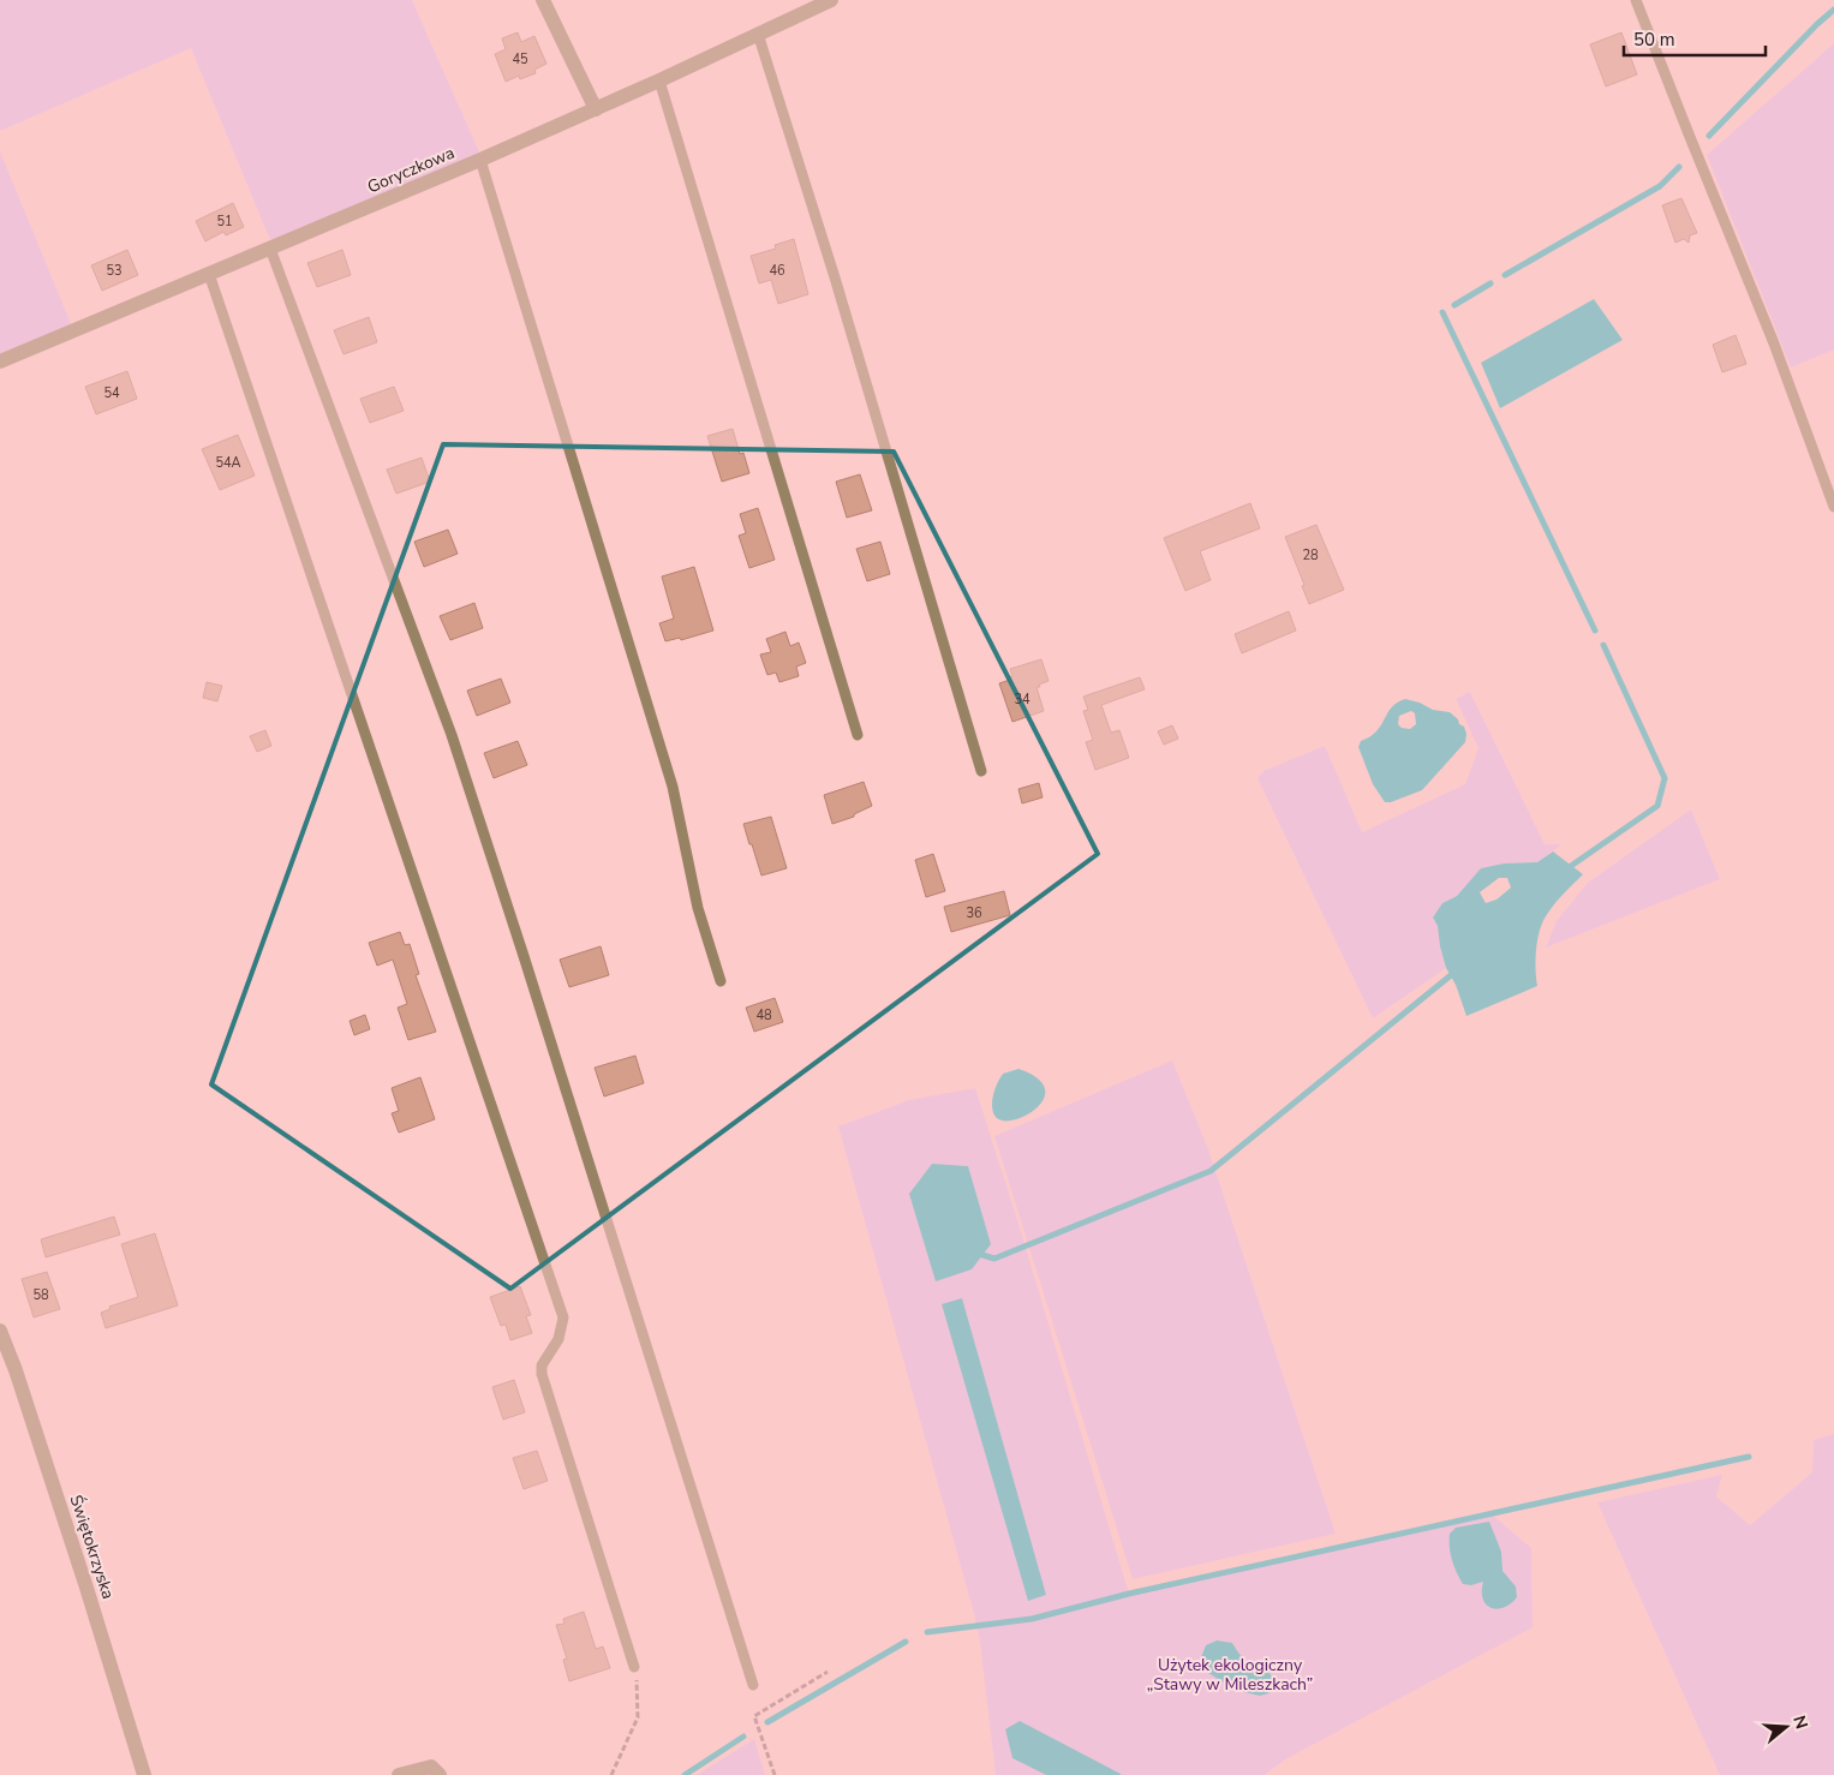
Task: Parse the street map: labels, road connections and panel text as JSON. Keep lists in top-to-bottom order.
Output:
{
  "streets": {
    "street": ["Goryczkowa", "Świętokrzyska"]
  },
  "parks": ["Użytek ekologiczny „Stawy w Mileszkach”"],
  "house_numbers": [
    "45",
    "51",
    "53",
    "46",
    "54",
    "54A",
    "28",
    "34",
    "36",
    "48",
    "58"
  ],
  "scale_bar": "50 m",
  "north": "right"
}
